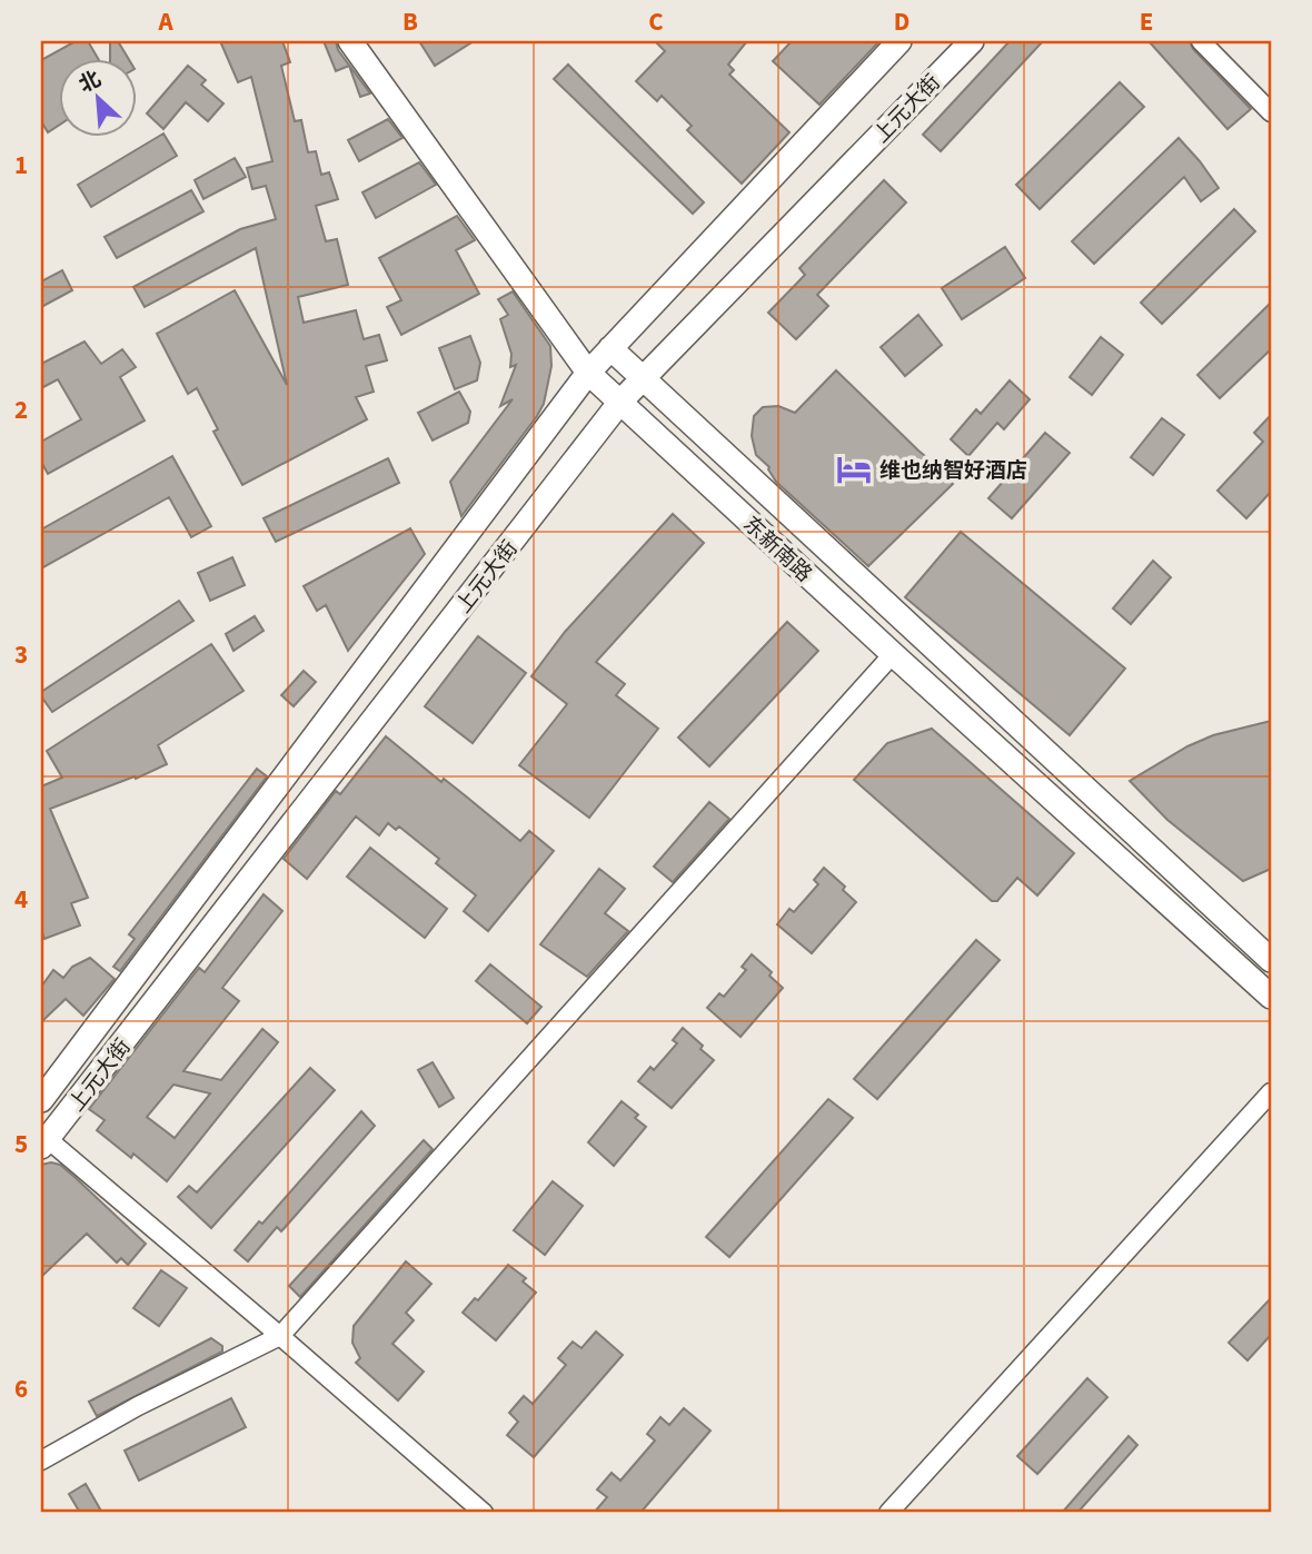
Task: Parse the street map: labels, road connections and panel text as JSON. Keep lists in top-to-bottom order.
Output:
{
  "streets": {
    "main road": ["上元大街", "东新南路"]
  },
  "crossings": [
    ["上元大街", "东新南路"]
  ],
  "places": {
    "hotel": ["维也纳智好酒店"]
  },
  "north": "top left",
  "grid": {
    "columns": [
      "A",
      "B",
      "C",
      "D",
      "E"
    ],
    "rows": [
      "1",
      "2",
      "3",
      "4",
      "5",
      "6"
    ]
  }
}
